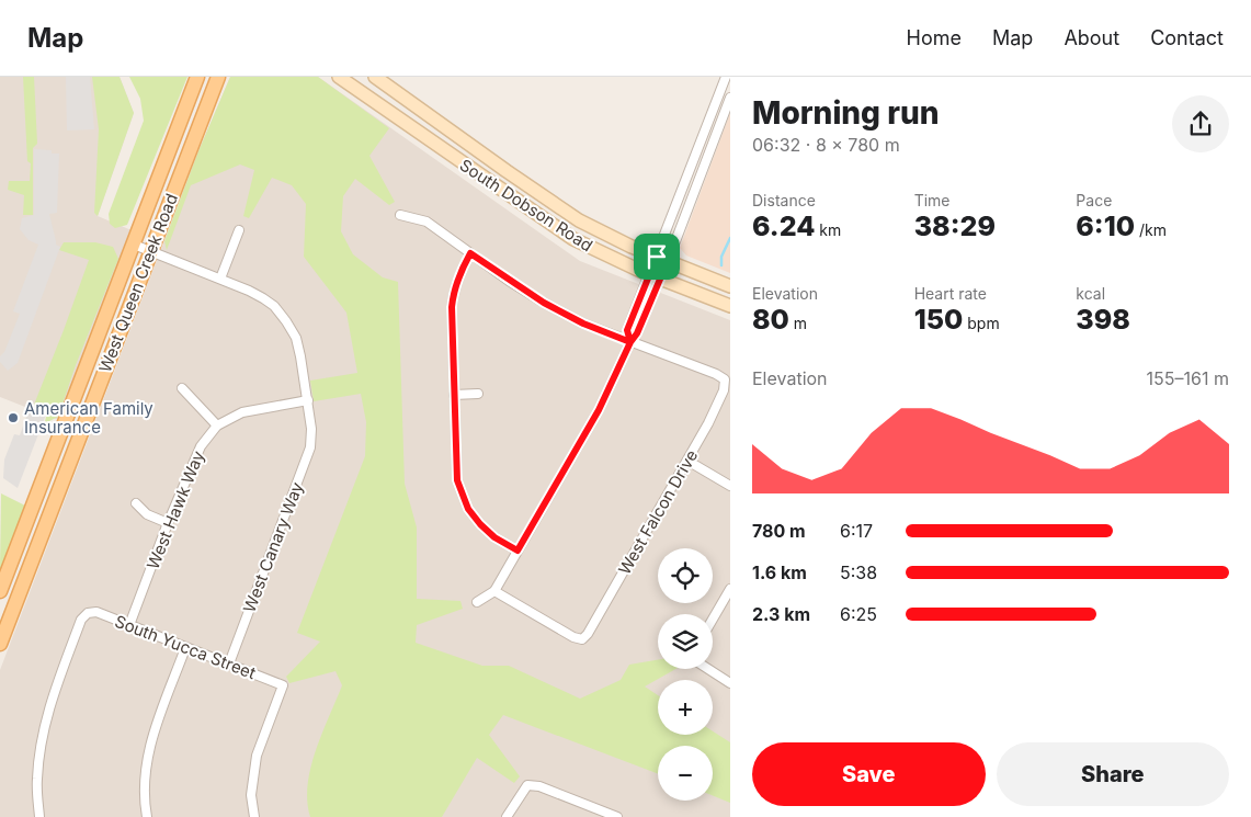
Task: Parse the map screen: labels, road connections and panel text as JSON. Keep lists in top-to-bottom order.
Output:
{
  "streets": {
    "main road": ["South Dobson Road", "West Queen Creek Road"],
    "street": [
      "West Hawk Way",
      "West Falcon Drive",
      "West Canary Way",
      "South Yucca Street"
    ]
  },
  "crossings": [
    ["West Queen Creek Road", "West Canary Way"],
    ["West Hawk Way", "West Canary Way"],
    ["West Hawk Way", "South Yucca Street"],
    ["West Canary Way", "South Yucca Street"]
  ],
  "places": ["American Family Insurance"],
  "page": {
    "header": "Map",
    "nav": [
      "Home",
      "Map",
      "About",
      "Contact"
    ],
    "heading": ["Morning run", "06:32 · 8 × 780 m"],
    "stats": [
      ["Distance", "6.24 km"],
      ["Time", "38:29"],
      ["Pace", "6:10 /km"],
      ["Elevation", "80 m"],
      ["Heart rate", "150 bpm"],
      ["kcal", "398"]
    ],
    "chart": ["Elevation", "155–161 m"],
    "list": [
      {
        "name": "780 m",
        "note": "6:17"
      },
      {
        "name": "1.6 km",
        "note": "5:38"
      },
      {
        "name": "2.3 km",
        "note": "6:25"
      }
    ],
    "map_buttons": ["+", "−"],
    "buttons": ["Save", "Share"]
  }
}
